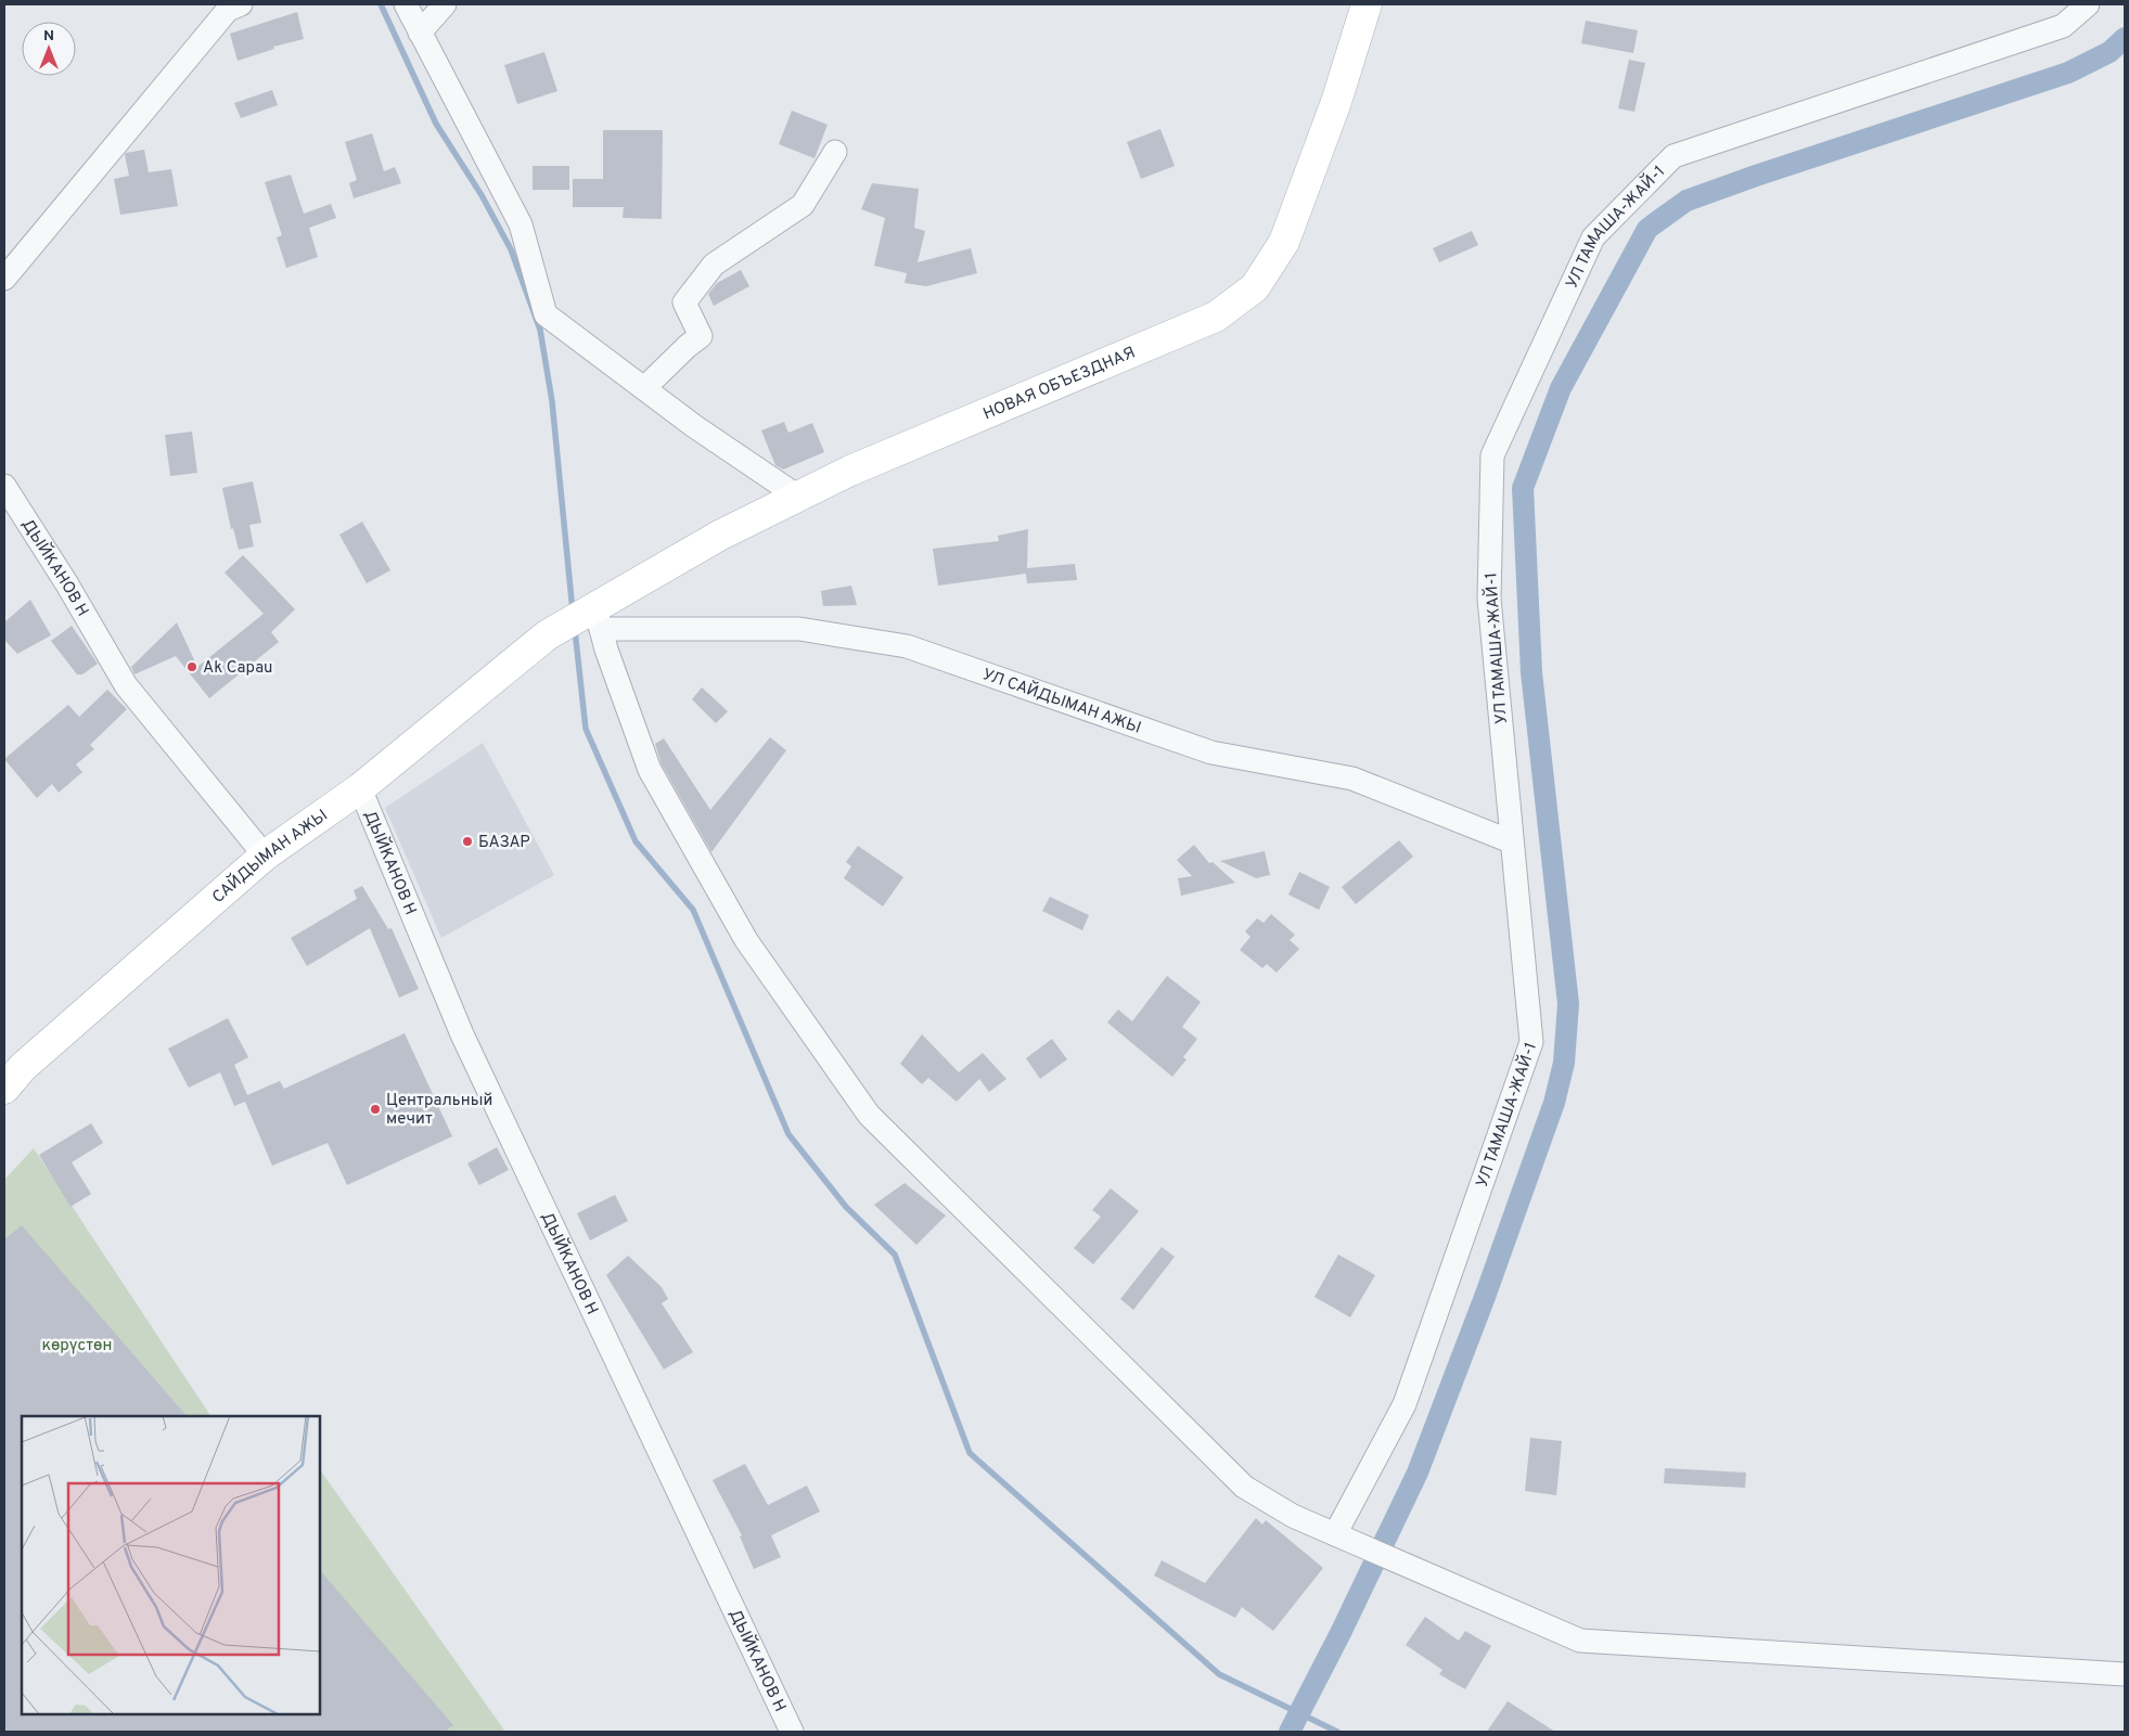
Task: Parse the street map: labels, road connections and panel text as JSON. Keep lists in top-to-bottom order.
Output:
{
  "streets": {
    "main road": ["НОВАЯ ОБЪЕЗДНАЯ", "САЙДЫМАН АЖЫ"],
    "street": ["УЛ ТАМАША-ЖАЙ-1", "ДЫЙКАНОВ Н", "УЛ САЙДЫМАН АЖЫ"]
  },
  "crossings": [
    ["УЛ ТАМАША-ЖАЙ-1", "УЛ САЙДЫМАН АЖЫ"],
    ["НОВАЯ ОБЪЕЗДНАЯ", "УЛ САЙДЫМАН АЖЫ"],
    ["НОВАЯ ОБЪЕЗДНАЯ", "САЙДЫМАН АЖЫ"],
    ["ДЫЙКАНОВ Н", "САЙДЫМАН АЖЫ"]
  ],
  "parks": ["көрүстөн"],
  "places": ["Ak Capau", "БАЗАР", "Центральный мечит"],
  "north": "top"
}
